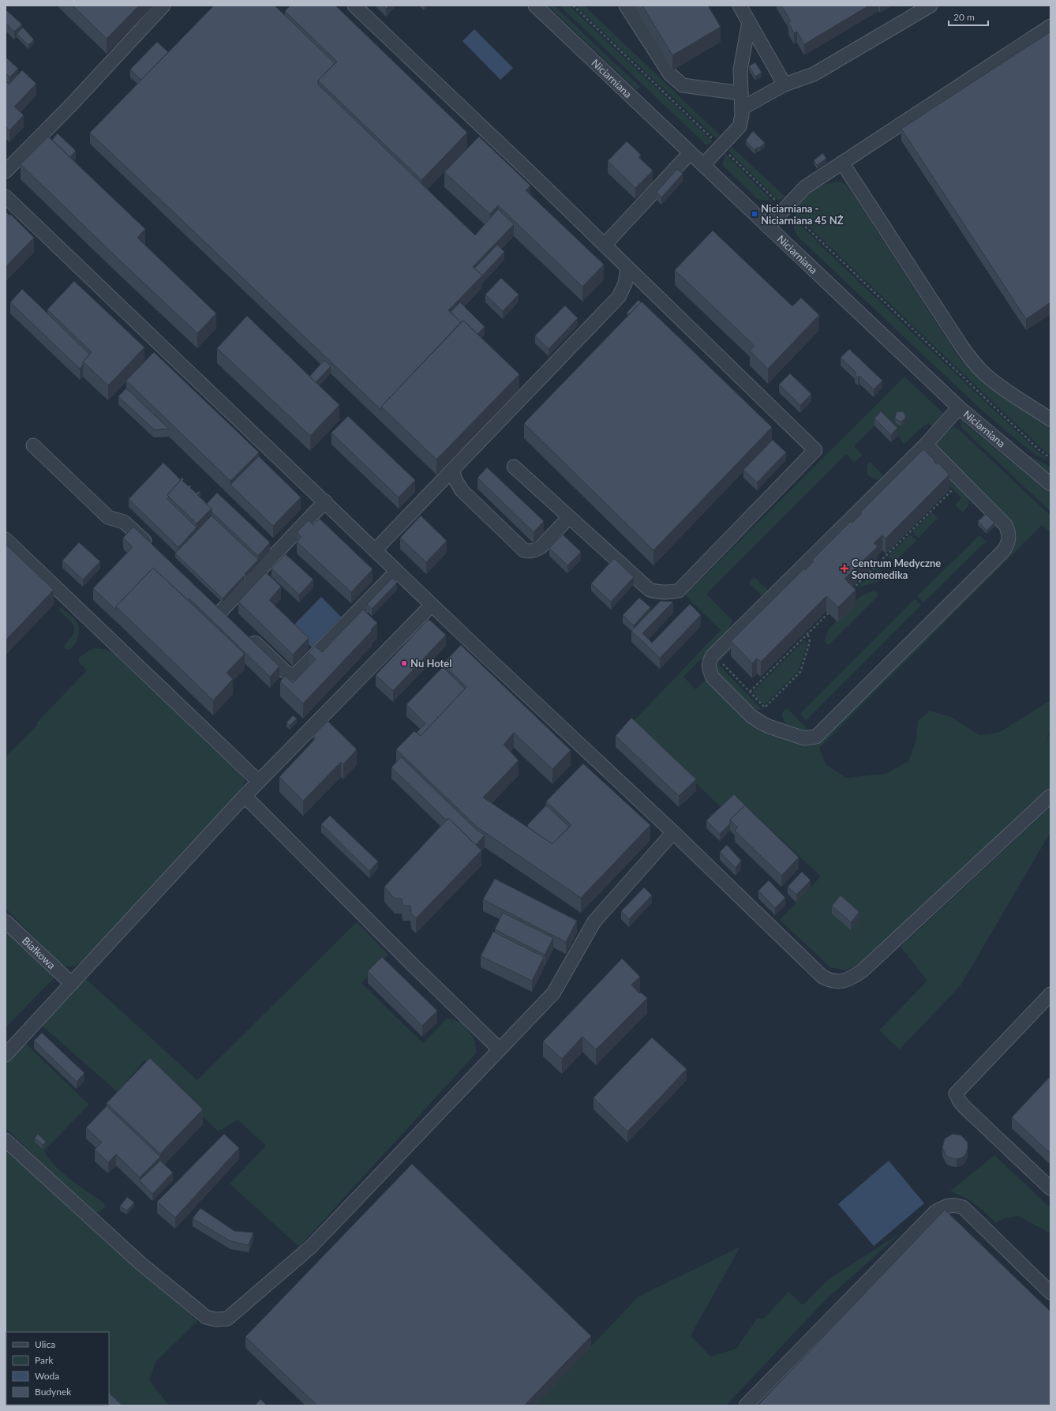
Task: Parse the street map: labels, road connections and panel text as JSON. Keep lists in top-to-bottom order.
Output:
{
  "streets": {
    "street": ["Niciarniana", "Białkowa"]
  },
  "places": {
    "transit": ["Niciarniana - Niciarniana 45 NŻ"],
    "health": ["Centrum Medyczne Sonomedika"],
    "other": ["Nu Hotel"]
  },
  "legend": [
    "Ulica",
    "Park",
    "Woda",
    "Budynek"
  ],
  "scale_bar": "20 m"
}
